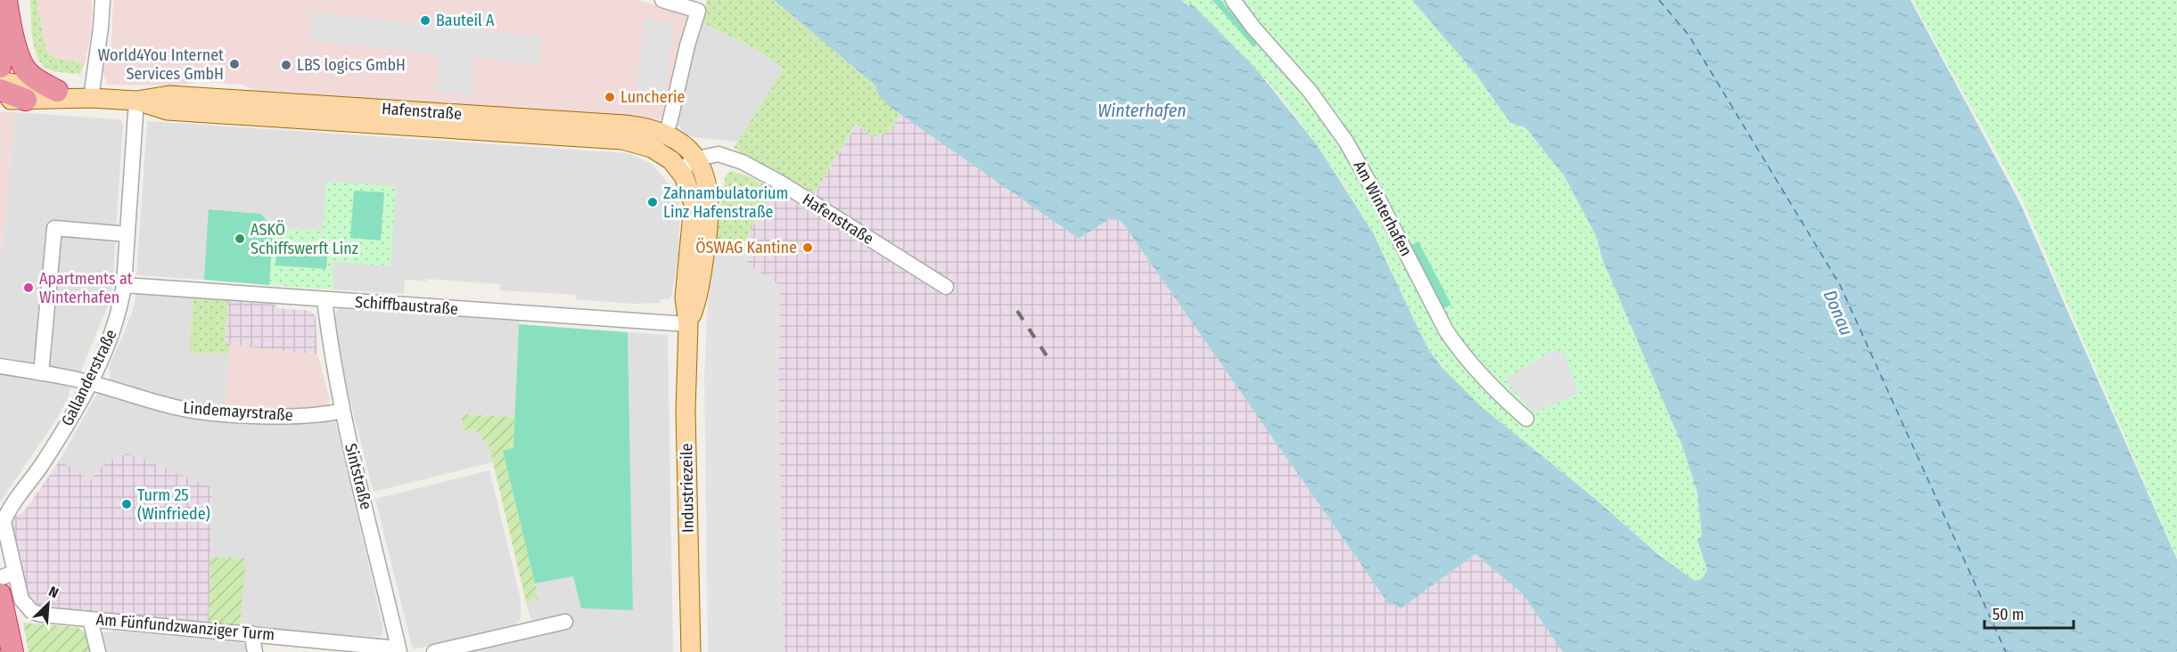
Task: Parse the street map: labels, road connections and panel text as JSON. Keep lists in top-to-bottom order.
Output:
{
  "streets": {
    "main road": ["Hafenstraße", "Industriezeile"],
    "street": [
      "Am Winterhafen",
      "Schiffbaustraße",
      "Gallanderstraße",
      "Lindemayrstraße",
      "Sintstraße",
      "Am Fünfundzwanziger Turm"
    ]
  },
  "crossings": [
    ["Hafenstraße", "Schiffbaustraße"],
    ["Hafenstraße", "Gallanderstraße"],
    ["Hafenstraße", "Industriezeile"],
    ["Schiffbaustraße", "Gallanderstraße"],
    ["Schiffbaustraße", "Sintstraße"],
    ["Schiffbaustraße", "Industriezeile"],
    ["Gallanderstraße", "Lindemayrstraße"],
    ["Gallanderstraße", "Am Fünfundzwanziger Turm"],
    ["Lindemayrstraße", "Sintstraße"],
    ["Sintstraße", "Am Fünfundzwanziger Turm"]
  ],
  "water": ["Winterhafen", "Donau"],
  "places": [
    "Bauteil A",
    "World4You Internet Services GmbH",
    "LBS logics GmbH",
    "Luncherie",
    "Zahnambulatorium Linz Hafenstraße",
    "ASKÖ Schiffswerft Linz",
    "ÖSWAG Kantine",
    "Apartments at Winterhafen",
    "Turm 25 (Winfriede)"
  ],
  "scale_bar": "50 m",
  "north": "top right"
}
